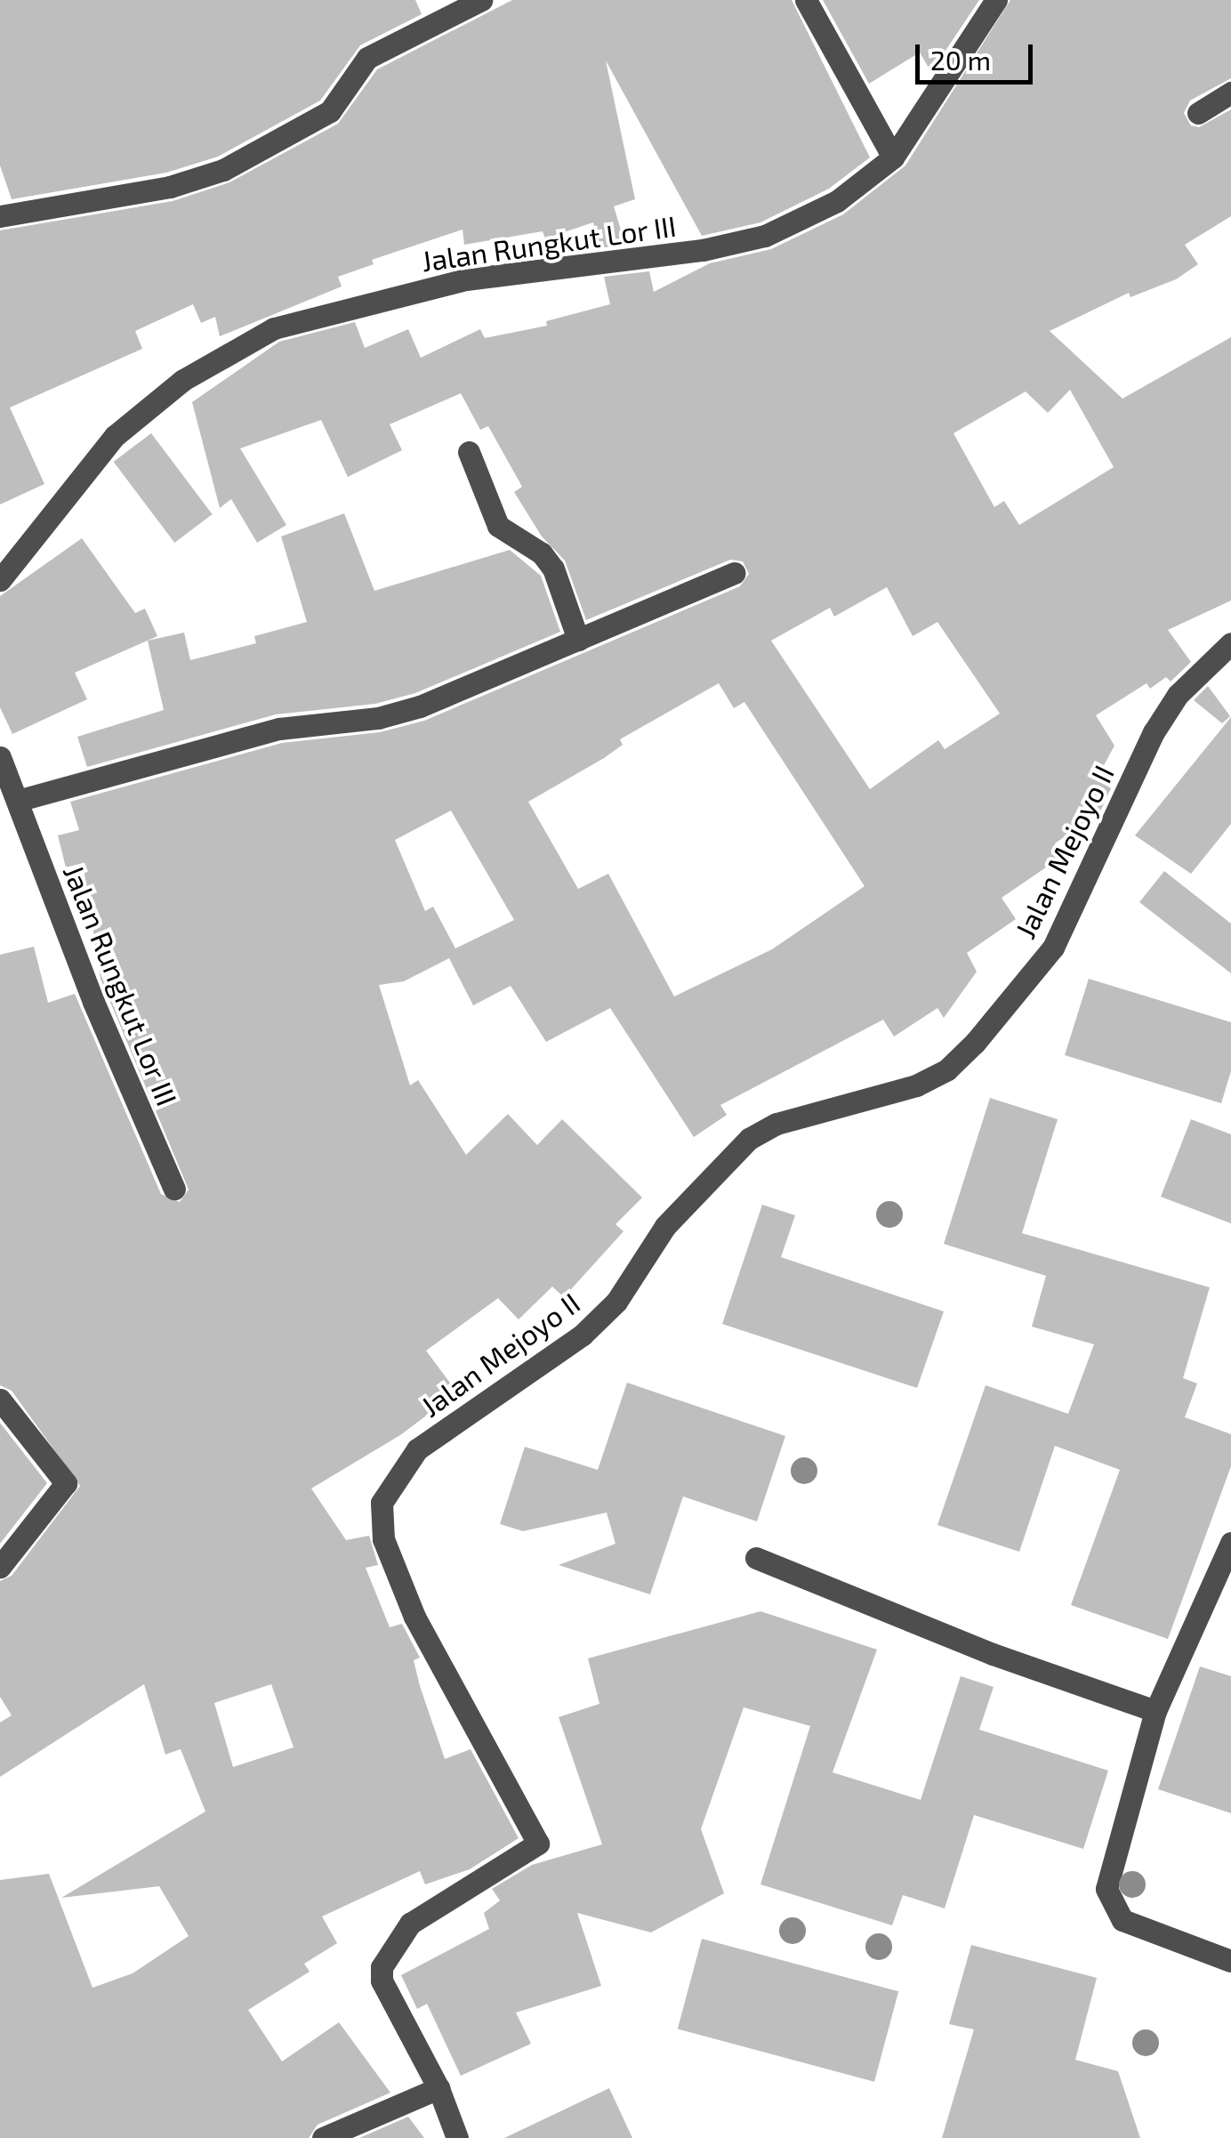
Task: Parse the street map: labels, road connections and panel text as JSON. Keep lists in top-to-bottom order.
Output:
{
  "streets": {
    "street": ["Jalan Rungkut Lor III", "Jalan Mejoyo II"]
  },
  "scale_bar": "20 m"
}
